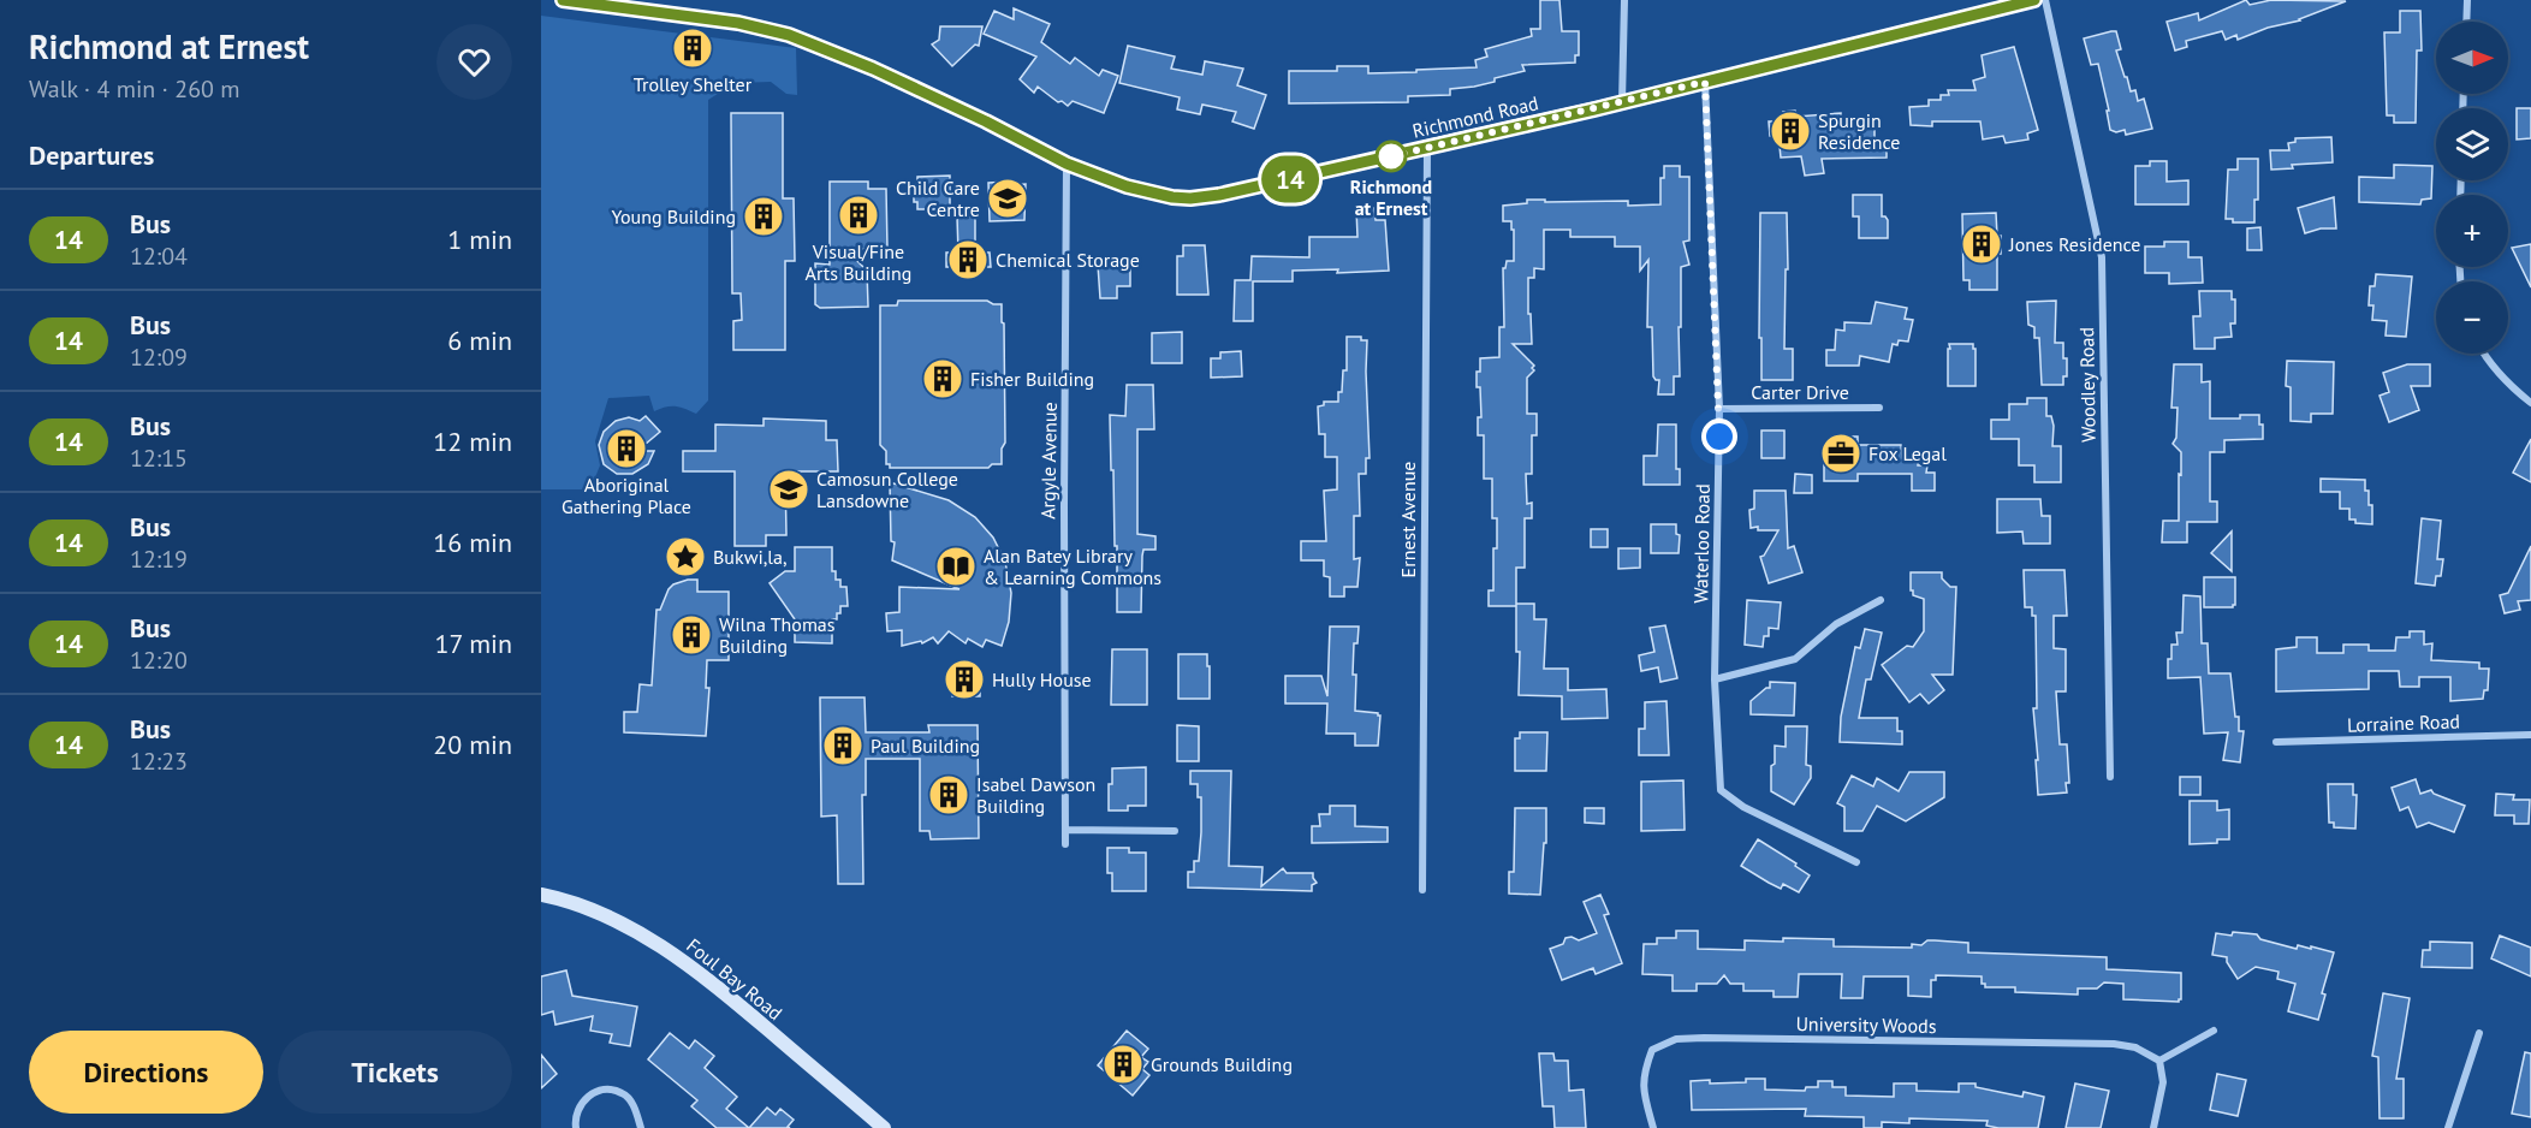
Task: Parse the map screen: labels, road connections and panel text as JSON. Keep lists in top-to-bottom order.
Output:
{
  "streets": {
    "main road": ["Richmond Road", "Foul Bay Road"],
    "street": [
      "Woodley Road",
      "Carter Drive",
      "Argyle Avenue",
      "Ernest Avenue",
      "Waterloo Road",
      "Lorraine Road",
      "University Woods"
    ]
  },
  "crossings": [
    ["Richmond Road", "Argyle Avenue"],
    ["Richmond Road", "Ernest Avenue"],
    ["Richmond Road", "Waterloo Road"],
    ["Carter Drive", "Waterloo Road"]
  ],
  "places": {
    "building": [
      "Trolley Shelter",
      "Spurgin Residence",
      "Visual/Fine Arts Building",
      "Young Building",
      "Jones Residence",
      "Chemical Storage",
      "Fisher Building",
      "Aboriginal Gathering Place",
      "Wilna Thomas Building",
      "Hully House",
      "Paul Building",
      "Isabel Dawson Building",
      "Grounds Building"
    ],
    "other": ["Richmond at Ernest"],
    "school or university": ["Child Care Centre", "Camosun College Lansdowne"],
    "office": ["Fox Legal"],
    "place": ["Bukwi,la,"],
    "library": ["Alan Batey Library & Learning Commons"]
  },
  "lines": ["bus line 14"],
  "north": "right",
  "page": {
    "heading": [
      ["Richmond at Ernest", "Walk · 4 min · 260 m"],
      "Departures"
    ],
    "on_map": "14",
    "map_buttons": ["+", "−"],
    "list": [
      {
        "mark": "14",
        "name": "Bus",
        "note": "12:04",
        "value": "1 min"
      },
      {
        "mark": "14",
        "name": "Bus",
        "note": "12:09",
        "value": "6 min"
      },
      {
        "mark": "14",
        "name": "Bus",
        "note": "12:15",
        "value": "12 min"
      },
      {
        "mark": "14",
        "name": "Bus",
        "note": "12:19",
        "value": "16 min"
      },
      {
        "mark": "14",
        "name": "Bus",
        "note": "12:20",
        "value": "17 min"
      },
      {
        "mark": "14",
        "name": "Bus",
        "note": "12:23",
        "value": "20 min"
      }
    ],
    "buttons": ["Directions", "Tickets"]
  }
}
